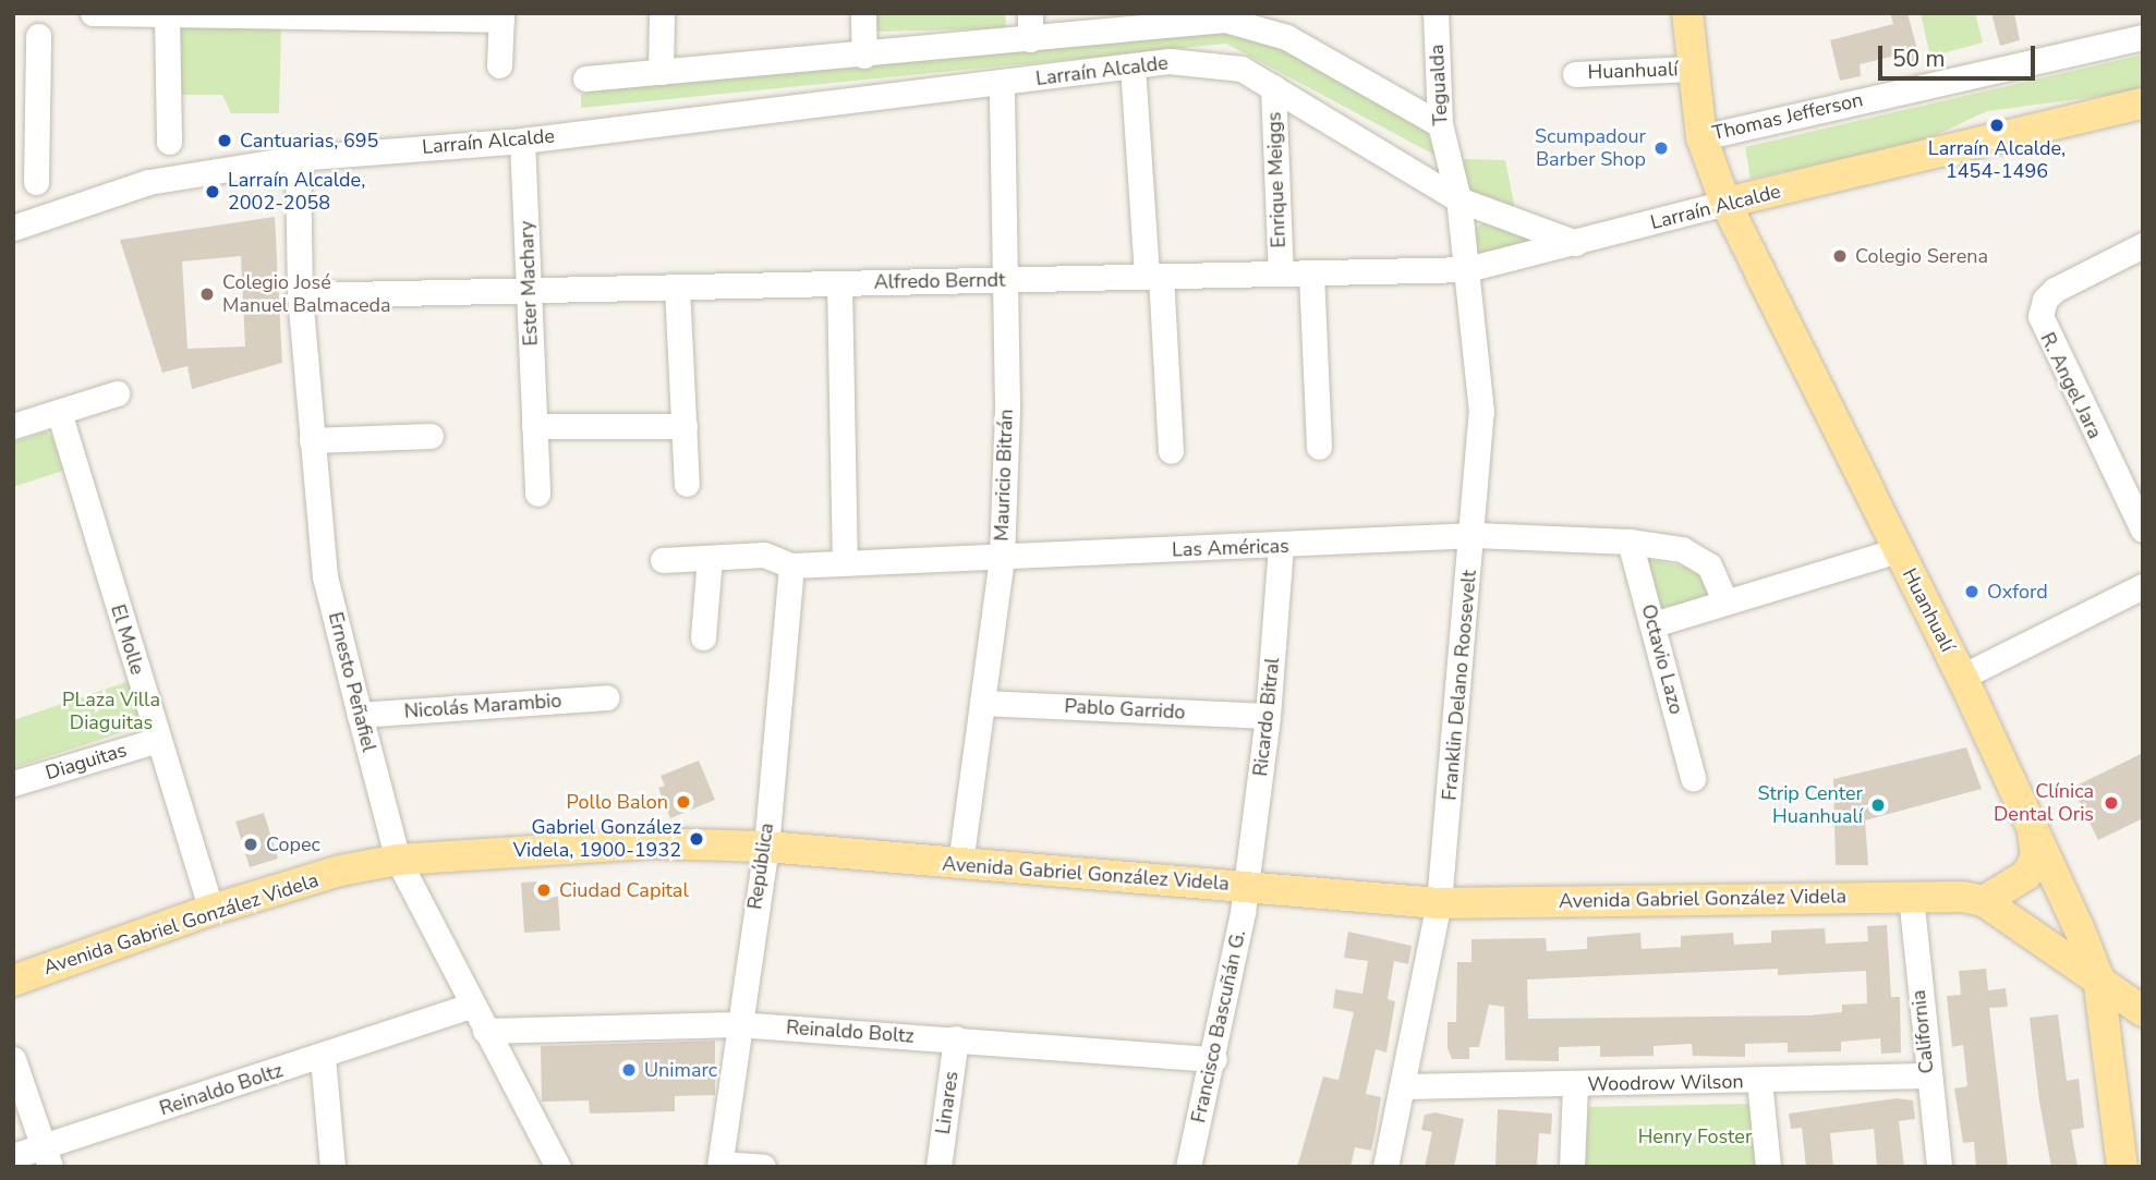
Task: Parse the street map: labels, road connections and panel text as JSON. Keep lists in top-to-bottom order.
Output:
{
  "streets": {
    "main road": ["Larraín Alcalde", "Huanhualí", "Avenida Gabriel González Videla"],
    "street": [
      "Tegualda",
      "Thomas Jefferson",
      "Enrique Meiggs",
      "Alfredo Berndt",
      "Ester Machary",
      "R. Angel Jara",
      "Mauricio Bitrán",
      "Las Américas",
      "El Molle",
      "Octavio Lazo",
      "Ernesto Peñafiel",
      "Franklin Delano Roosevelt",
      "Nicolás Marambio",
      "Pablo Garrido",
      "Ricardo Bitral",
      "Diaguitas",
      "República",
      "Francisco Bascuñán G.",
      "Reinaldo Boltz",
      "California",
      "Woodrow Wilson",
      "Linares"
    ]
  },
  "crossings": [
    ["Larraín Alcalde", "Huanhualí"],
    ["Larraín Alcalde", "Tegualda"],
    ["Larraín Alcalde", "Enrique Meiggs"],
    ["Larraín Alcalde", "Alfredo Berndt"],
    ["Larraín Alcalde", "Ester Machary"],
    ["Larraín Alcalde", "Mauricio Bitrán"],
    ["Larraín Alcalde", "Ernesto Peñafiel"],
    ["Larraín Alcalde", "Franklin Delano Roosevelt"],
    ["Huanhualí", "Thomas Jefferson"],
    ["Huanhualí", "Avenida Gabriel González Videla"],
    ["Tegualda", "Franklin Delano Roosevelt"],
    ["Enrique Meiggs", "Alfredo Berndt"],
    ["Alfredo Berndt", "Ester Machary"],
    ["Alfredo Berndt", "Mauricio Bitrán"],
    ["Alfredo Berndt", "Ernesto Peñafiel"],
    ["Alfredo Berndt", "Franklin Delano Roosevelt"],
    ["Mauricio Bitrán", "Las Américas"],
    ["Mauricio Bitrán", "Pablo Garrido"],
    ["Mauricio Bitrán", "Avenida Gabriel González Videla"],
    ["Las Américas", "Octavio Lazo"],
    ["Las Américas", "Franklin Delano Roosevelt"],
    ["Las Américas", "Ricardo Bitral"],
    ["Las Américas", "República"],
    ["El Molle", "Diaguitas"],
    ["El Molle", "Avenida Gabriel González Videla"],
    ["Ernesto Peñafiel", "Nicolás Marambio"],
    ["Ernesto Peñafiel", "Avenida Gabriel González Videla"],
    ["Ernesto Peñafiel", "Reinaldo Boltz"],
    ["Franklin Delano Roosevelt", "Avenida Gabriel González Videla"],
    ["Franklin Delano Roosevelt", "Woodrow Wilson"],
    ["Pablo Garrido", "Ricardo Bitral"],
    ["Ricardo Bitral", "Avenida Gabriel González Videla"],
    ["Ricardo Bitral", "Francisco Bascuñán G."],
    ["República", "Avenida Gabriel González Videla"],
    ["República", "Reinaldo Boltz"],
    ["Avenida Gabriel González Videla", "Francisco Bascuñán G."],
    ["Avenida Gabriel González Videla", "California"],
    ["Francisco Bascuñán G.", "Reinaldo Boltz"],
    ["Reinaldo Boltz", "Linares"],
    ["California", "Woodrow Wilson"]
  ],
  "parks": ["PLaza Villa Diaguitas", "Henry Foster"],
  "places": [
    "Larraín Alcalde, 1454-1496",
    "Cantuarias, 695",
    "Scumpadour Barber Shop",
    "Larraín Alcalde, 2002-2058",
    "Colegio Serena",
    "Colegio José Manuel Balmaceda",
    "Oxford",
    "Pollo Balon",
    "Clínica Dental Oris",
    "Strip Center Huanhualí",
    "Gabriel González Videla, 1900-1932",
    "Copec",
    "Ciudad Capital",
    "Unimarc"
  ],
  "scale_bar": "50 m"
}
